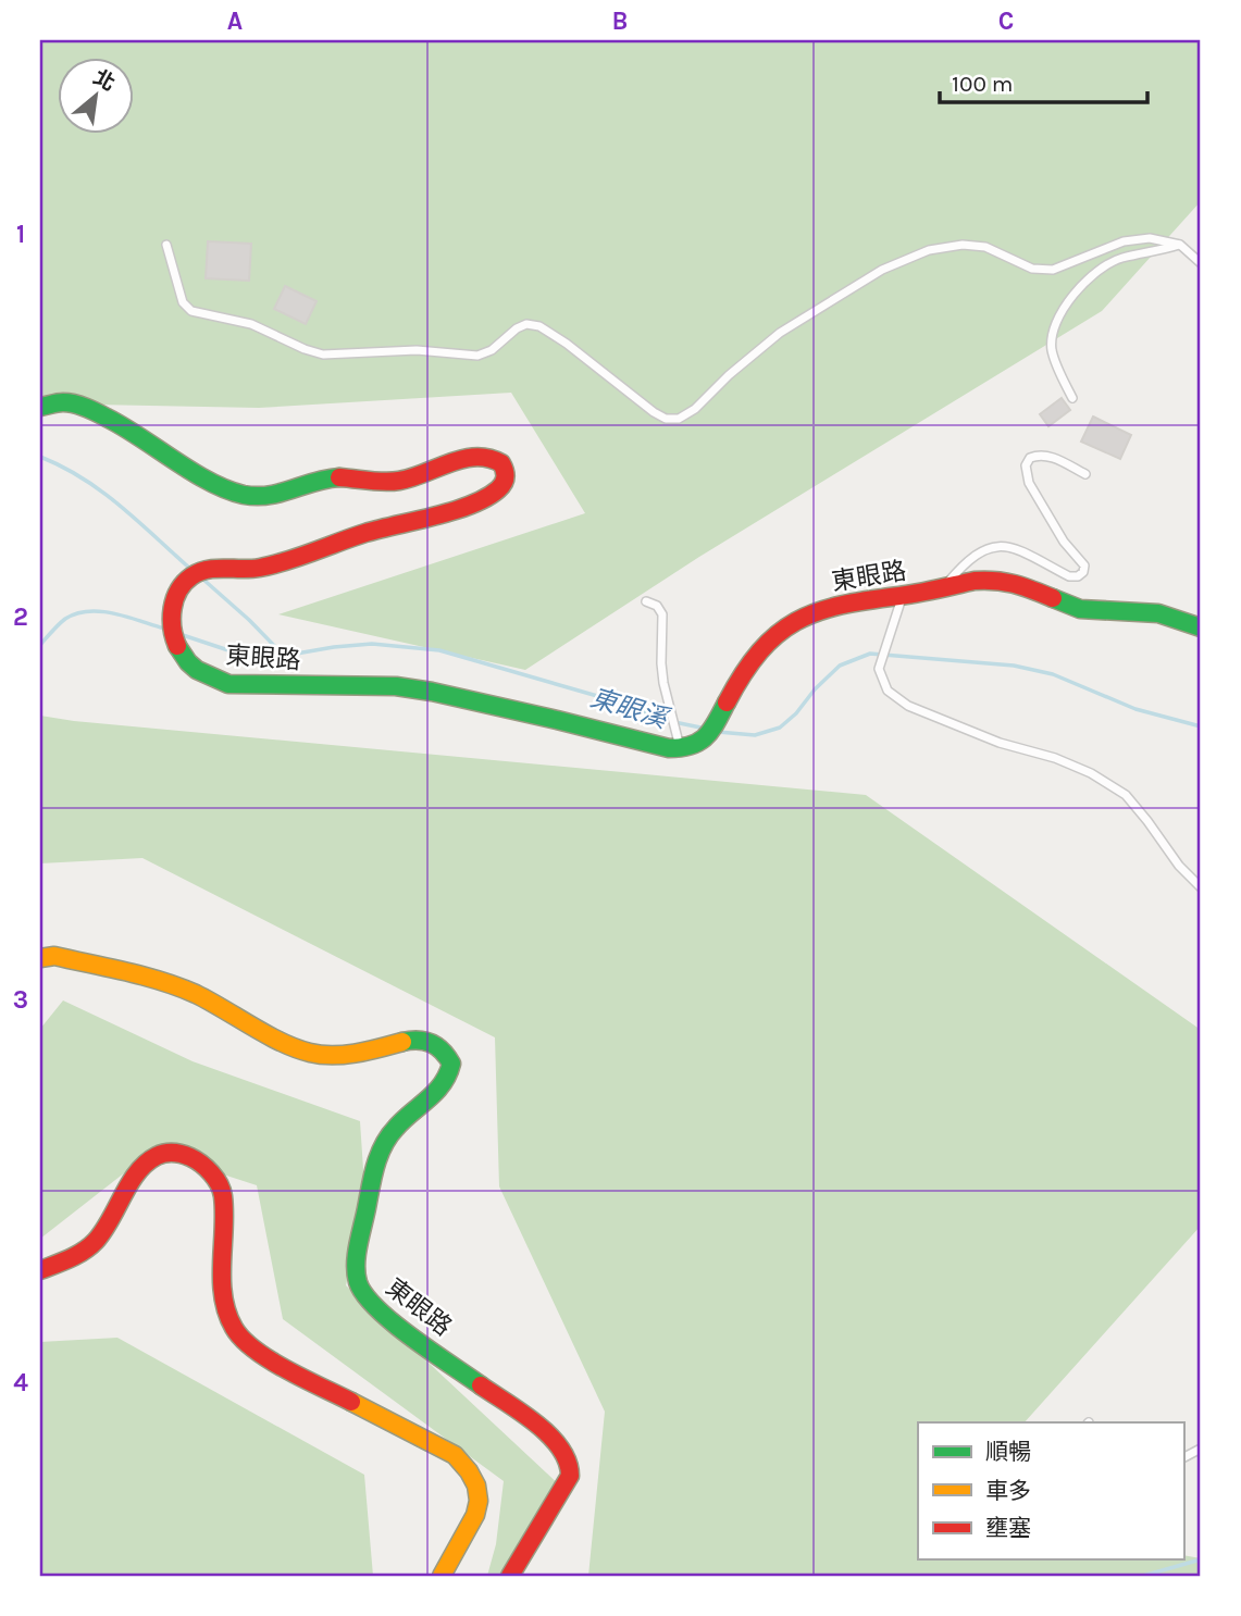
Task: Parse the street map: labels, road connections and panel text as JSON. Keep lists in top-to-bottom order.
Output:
{
  "streets": {
    "street": ["東眼路"]
  },
  "water": ["東眼溪"],
  "legend": ["順暢", "車多", "壅塞"],
  "scale_bar": "100 m",
  "north": "top right",
  "grid": {
    "columns": ["A", "B", "C"],
    "rows": [
      "1",
      "2",
      "3",
      "4"
    ]
  }
}
